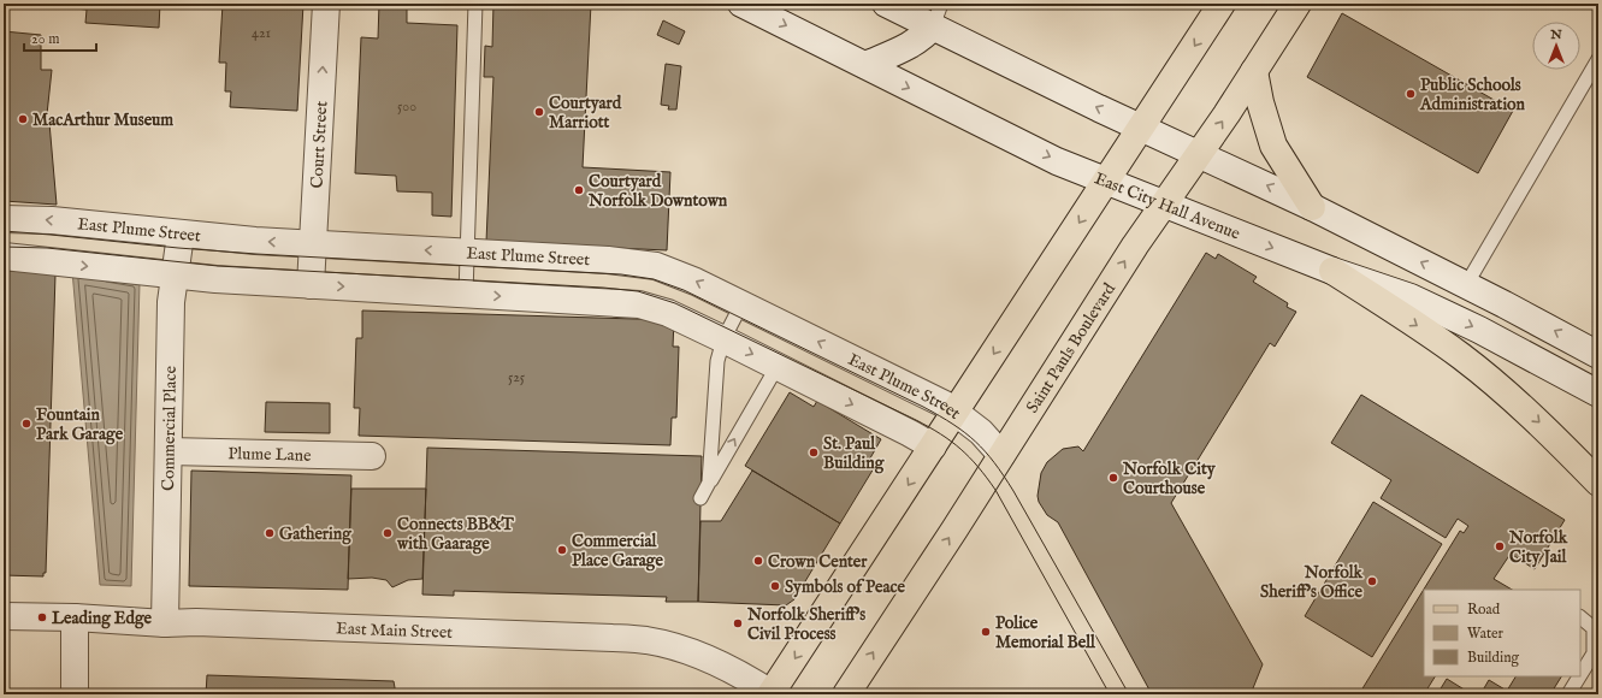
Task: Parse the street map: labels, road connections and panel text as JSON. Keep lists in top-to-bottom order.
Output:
{
  "streets": {
    "main road": ["Saint Pauls Boulevard"],
    "street": [
      "Court Street",
      "East City Hall Avenue",
      "East Plume Street",
      "Commercial Place",
      "Plume Lane",
      "East Main Street"
    ]
  },
  "crossings": [
    ["Court Street", "East Plume Street"],
    ["East City Hall Avenue", "Saint Pauls Boulevard"],
    ["East Plume Street", "Saint Pauls Boulevard"],
    ["East Plume Street", "Commercial Place"],
    ["Commercial Place", "Plume Lane"],
    ["Commercial Place", "East Main Street"]
  ],
  "one_way": ["Court Street"],
  "places": [
    "Public Schools Administration",
    "Courtyard Marriott",
    "MacArthur Museum",
    "Courtyard Norfolk Downtown",
    "Fountain Park Garage",
    "St. Paul Building",
    "Norfolk City Courthouse",
    "Gathering",
    "Connects BB&T with Gaarage",
    "Norfolk City Jail",
    "Commercial Place Garage",
    "Crown Center",
    "Norfolk Sheriff's Office",
    "Symbols of Peace",
    "Leading Edge",
    "Norfolk Sheriff's Civil Process",
    "Police Memorial Bell"
  ],
  "house_numbers": ["421", "500", "525"],
  "legend": ["Road", "Water", "Building"],
  "scale_bar": "20 m",
  "north": "top"
}
